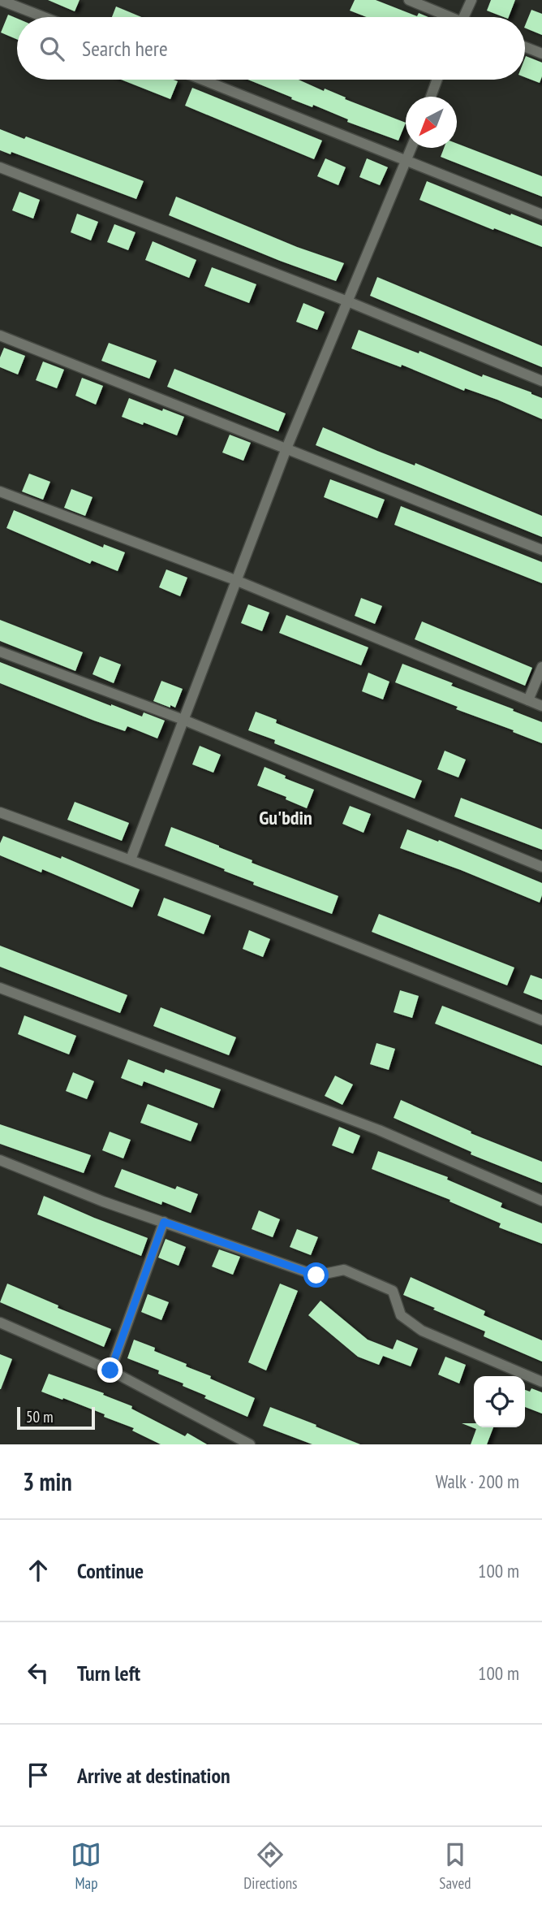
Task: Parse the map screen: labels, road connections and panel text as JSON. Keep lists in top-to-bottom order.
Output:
{
  "districts": ["Gu'bdin"],
  "scale_bar": "50 m",
  "north": "bottom left",
  "page": {
    "search": "Search here",
    "scale": "50 m",
    "heading": ["3 min", "Walk · 200 m"],
    "list": [
      ["Continue", "100 m"],
      ["Turn left", "100 m"],
      "Arrive at destination"
    ],
    "nav": ["Map", "Directions", "Saved"]
  }
}
